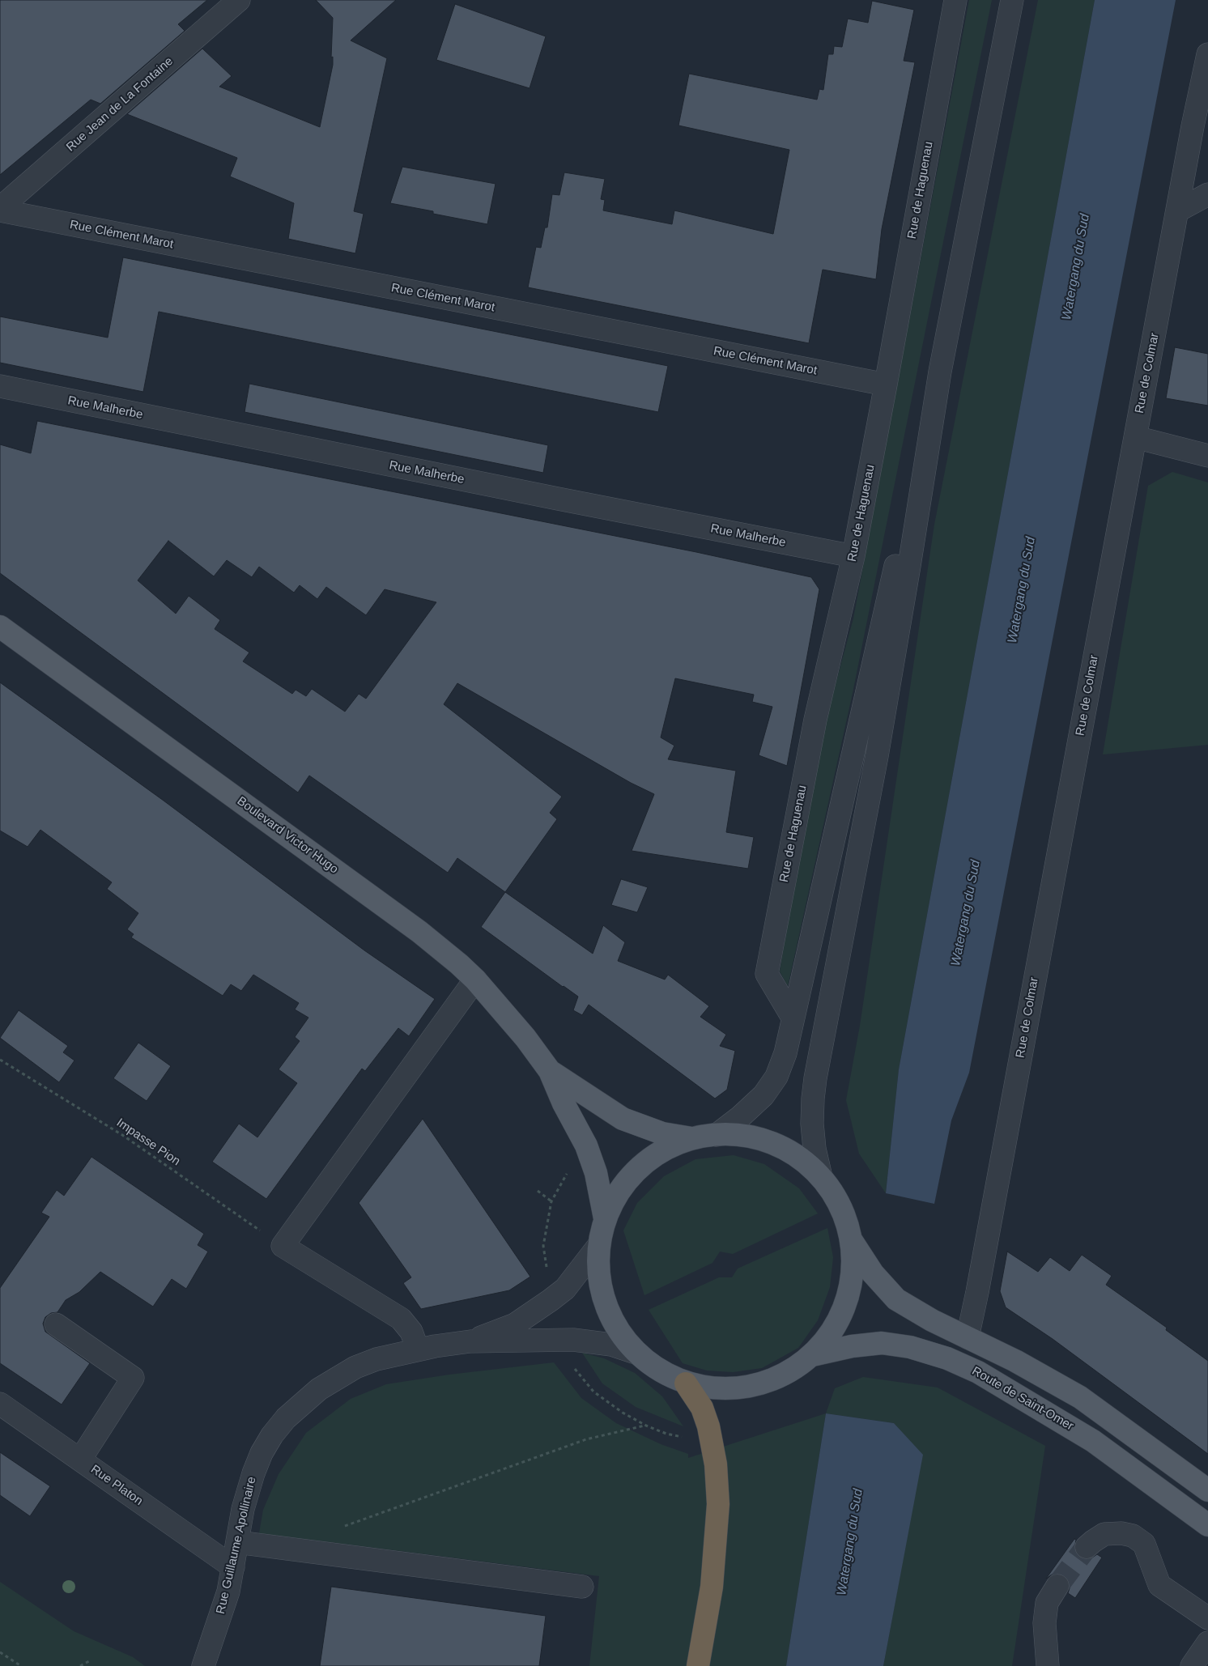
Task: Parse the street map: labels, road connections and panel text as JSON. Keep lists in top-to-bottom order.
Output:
{
  "streets": {
    "main road": ["Boulevard Victor Hugo", "Route de Saint-Omer"],
    "street": [
      "Rue Jean de La Fontaine",
      "Rue de Haguenau",
      "Rue Clément Marot",
      "Rue de Colmar",
      "Rue Malherbe",
      "Rue Platon",
      "Rue Guillaume Apollinaire"
    ],
    "path": ["Impasse Pion"]
  },
  "crossings": [
    ["Rue Jean de La Fontaine", "Rue Clément Marot"],
    ["Rue de Haguenau", "Rue Clément Marot"],
    ["Rue de Haguenau", "Rue Malherbe"],
    ["Rue Platon", "Rue Guillaume Apollinaire"]
  ],
  "water": ["Watergang du Sud"]
}
